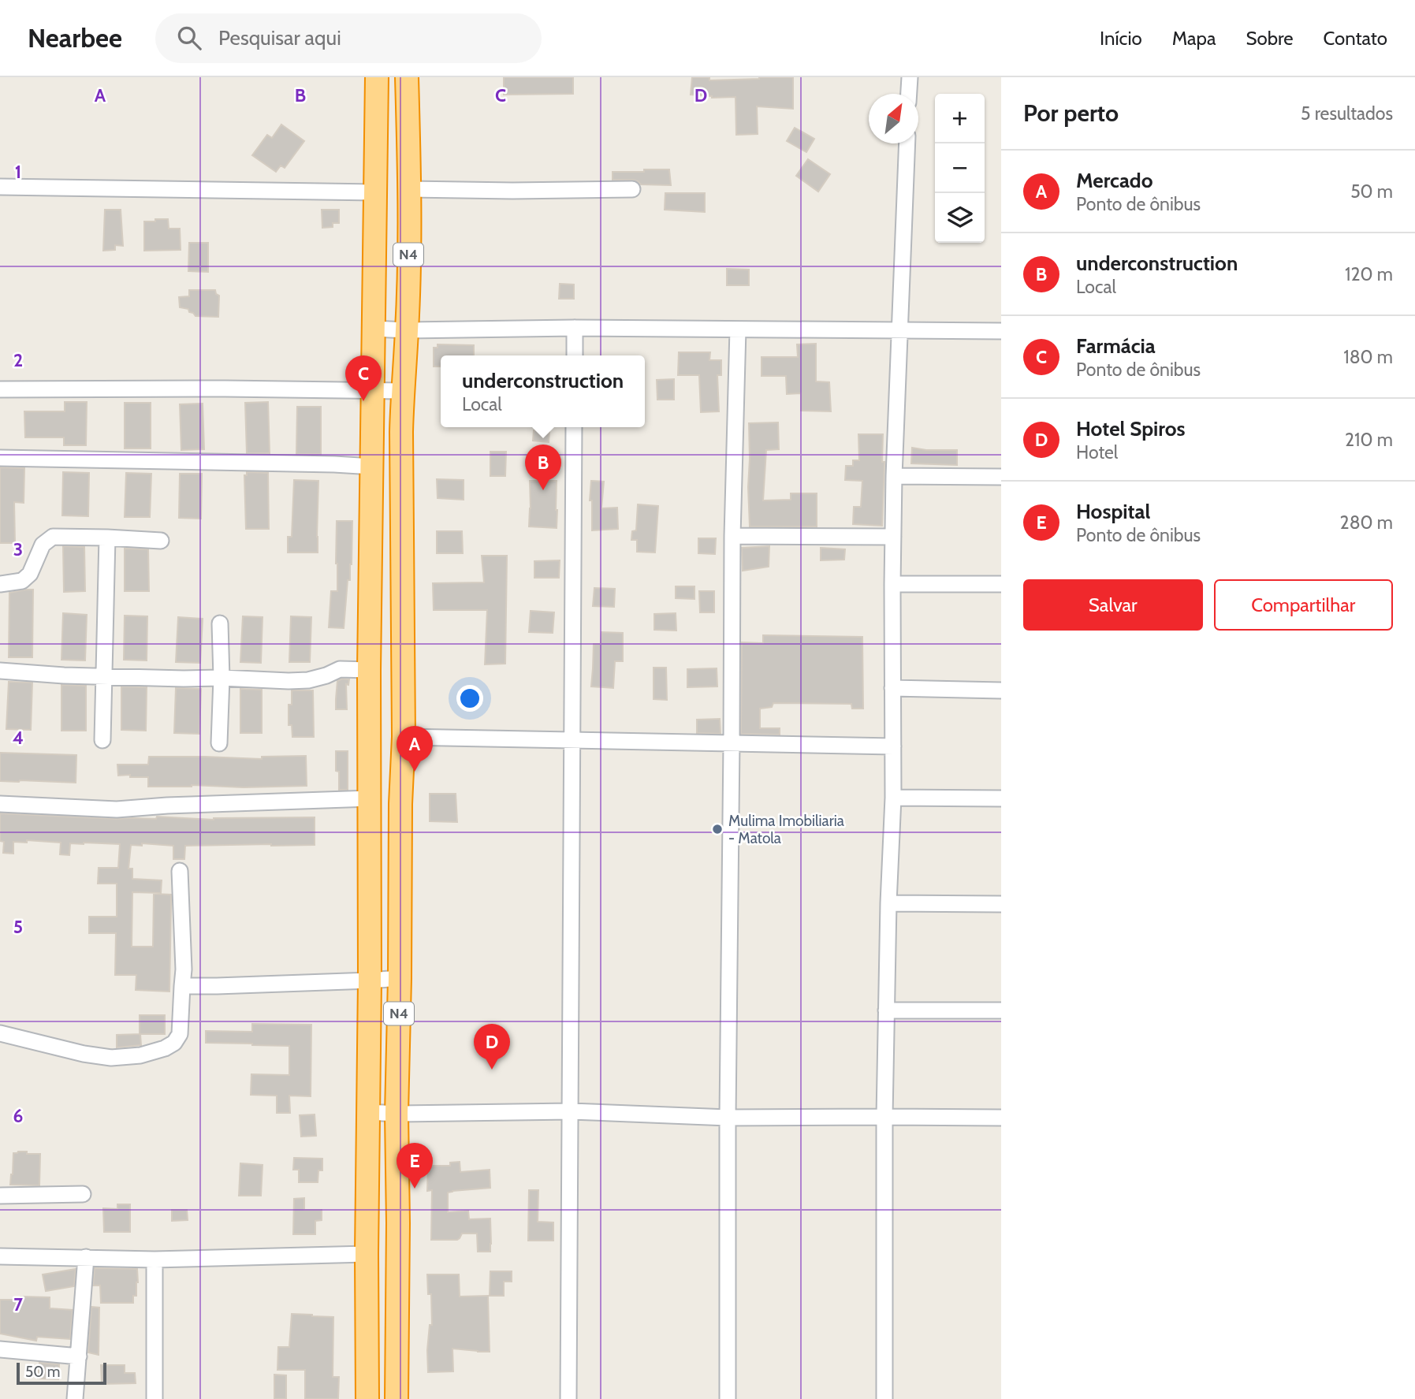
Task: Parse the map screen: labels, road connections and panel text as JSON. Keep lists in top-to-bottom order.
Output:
{
  "streets": {
    "highway": ["N4"]
  },
  "places": ["Mulima Imobiliaria - Matola"],
  "scale_bar": "50 m",
  "north": "top right",
  "page": {
    "header": "Nearbee",
    "search": "Pesquisar aqui",
    "nav": [
      "Início",
      "Mapa",
      "Sobre",
      "Contato"
    ],
    "heading": ["Por perto", "5 resultados"],
    "map_buttons": ["+", "−"],
    "list": [
      {
        "mark": "A",
        "name": "Mercado",
        "note": "Ponto de ônibus",
        "value": "50 m"
      },
      {
        "mark": "B",
        "name": "underconstruction",
        "note": "Local",
        "value": "120 m"
      },
      {
        "mark": "C",
        "name": "Farmácia",
        "note": "Ponto de ônibus",
        "value": "180 m"
      },
      {
        "mark": "D",
        "name": "Hotel Spiros",
        "note": "Hotel",
        "value": "210 m"
      },
      {
        "mark": "E",
        "name": "Hospital",
        "note": "Ponto de ônibus",
        "value": "280 m"
      }
    ],
    "popup": ["underconstruction", "Local"],
    "pins": [
      "C",
      "B",
      "A",
      "D",
      "E"
    ],
    "buttons": ["Salvar", "Compartilhar"],
    "scale": "50 m"
  },
  "grid": {
    "columns": [
      "A",
      "B",
      "C",
      "D"
    ],
    "rows": [
      "1",
      "2",
      "3",
      "4",
      "5",
      "6",
      "7"
    ]
  }
}
